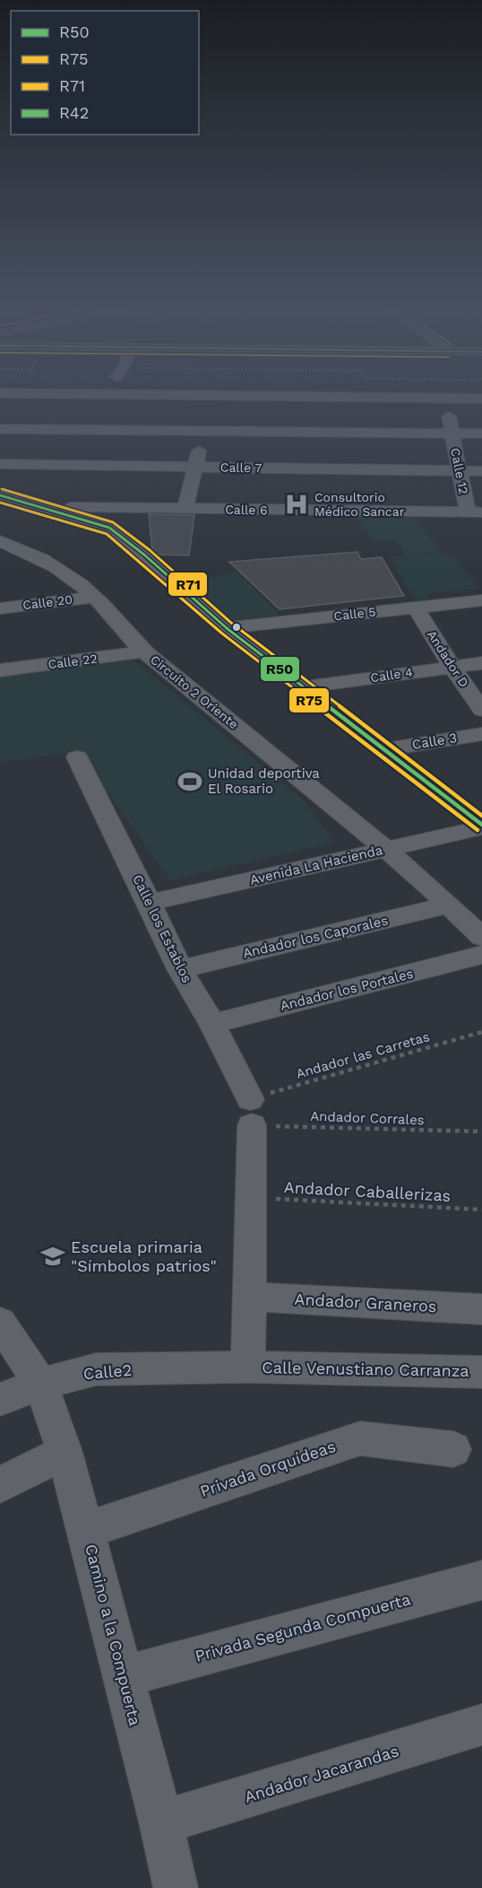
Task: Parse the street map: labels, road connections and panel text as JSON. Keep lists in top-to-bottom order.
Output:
{
  "streets": {
    "street": [
      "Calle 7",
      "Calle 12",
      "Calle 6",
      "Calle 20",
      "Calle 5",
      "Andador D",
      "Calle 22",
      "Calle 4",
      "Circuito 2 Oriente",
      "Calle 3",
      "Avenida La Hacienda",
      "Calle los Establos",
      "Andador los Caporales",
      "Andador los Portales",
      "Andador Graneros",
      "Calle Venustiano Carranza",
      "Calle2",
      "Privada Orquídeas",
      "Privada Segunda Compuerta",
      "Camino a la Compuerta",
      "Andador Jacarandas"
    ],
    "path": ["Andador las Carretas", "Andador Corrales", "Andador Caballerizas"]
  },
  "crossings": [
    ["Calle 7", "Calle 12"],
    ["Calle 12", "Calle 6"],
    ["Calle 20", "Circuito 2 Oriente"],
    ["Calle 5", "Andador D"],
    ["Andador D", "Calle 4"],
    ["Calle 22", "Circuito 2 Oriente"],
    ["Circuito 2 Oriente", "Avenida La Hacienda"],
    ["Circuito 2 Oriente", "Andador los Caporales"],
    ["Avenida La Hacienda", "Calle los Establos"],
    ["Calle los Establos", "Andador los Caporales"],
    ["Calle los Establos", "Andador los Portales"],
    ["Calle los Establos", "Andador las Carretas"],
    ["Calle los Establos", "Andador Corrales"],
    ["Calle los Establos", "Andador Caballerizas"],
    ["Calle los Establos", "Andador Graneros"],
    ["Calle los Establos", "Calle Venustiano Carranza"],
    ["Calle los Establos", "Calle2"],
    ["Andador las Carretas", "Andador Corrales"],
    ["Calle Venustiano Carranza", "Calle2"],
    ["Calle2", "Camino a la Compuerta"],
    ["Privada Orquídeas", "Camino a la Compuerta"],
    ["Privada Segunda Compuerta", "Camino a la Compuerta"],
    ["Camino a la Compuerta", "Andador Jacarandas"]
  ],
  "places": {
    "hospital": ["Consultorio Médico Sancar"],
    "sports": ["Unidad deportiva El Rosario"],
    "school or university": ["Escuela primaria \"Símbolos patrios\""]
  },
  "lines": ["transit line R71", "transit line R50", "transit line R75"],
  "legend": [
    "R50",
    "R75",
    "R71",
    "R42"
  ]
}
